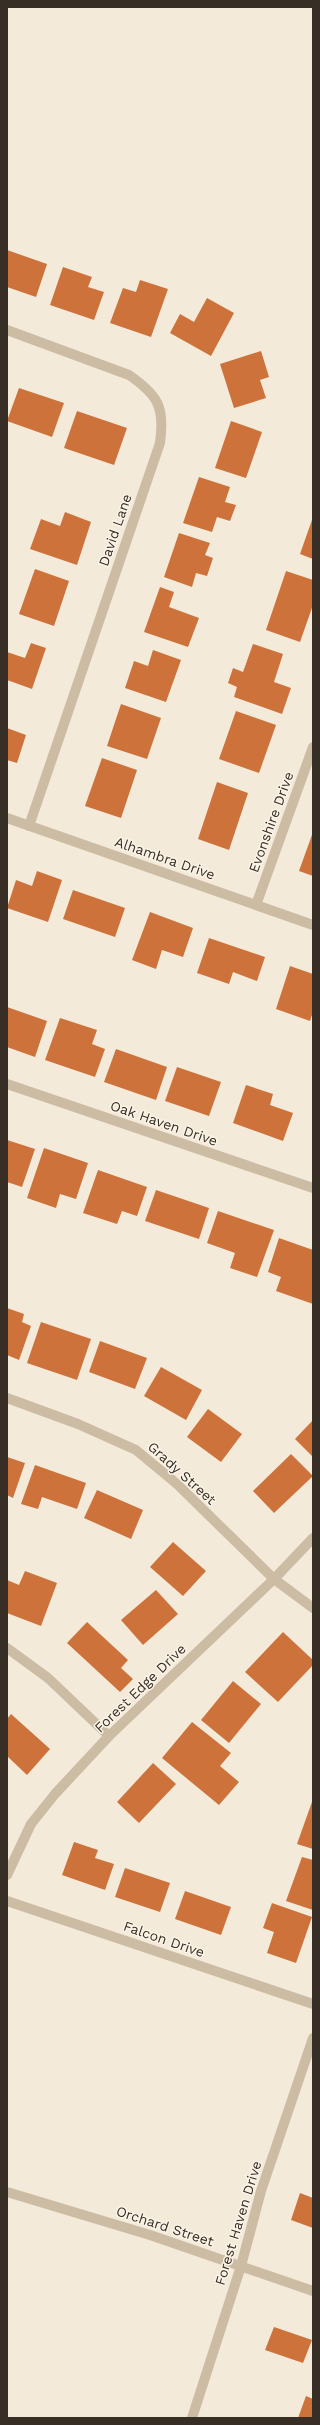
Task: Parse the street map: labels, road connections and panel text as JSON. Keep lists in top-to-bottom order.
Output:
{
  "streets": {
    "street": [
      "David Lane",
      "Evonshire Drive",
      "Alhambra Drive",
      "Oak Haven Drive",
      "Grady Street",
      "Forest Edge Drive",
      "Falcon Drive",
      "Forest Haven Drive",
      "Orchard Street"
    ]
  },
  "crossings": [
    ["David Lane", "Alhambra Drive"],
    ["Evonshire Drive", "Alhambra Drive"],
    ["Grady Street", "Forest Edge Drive"],
    ["Forest Haven Drive", "Orchard Street"]
  ]
}
